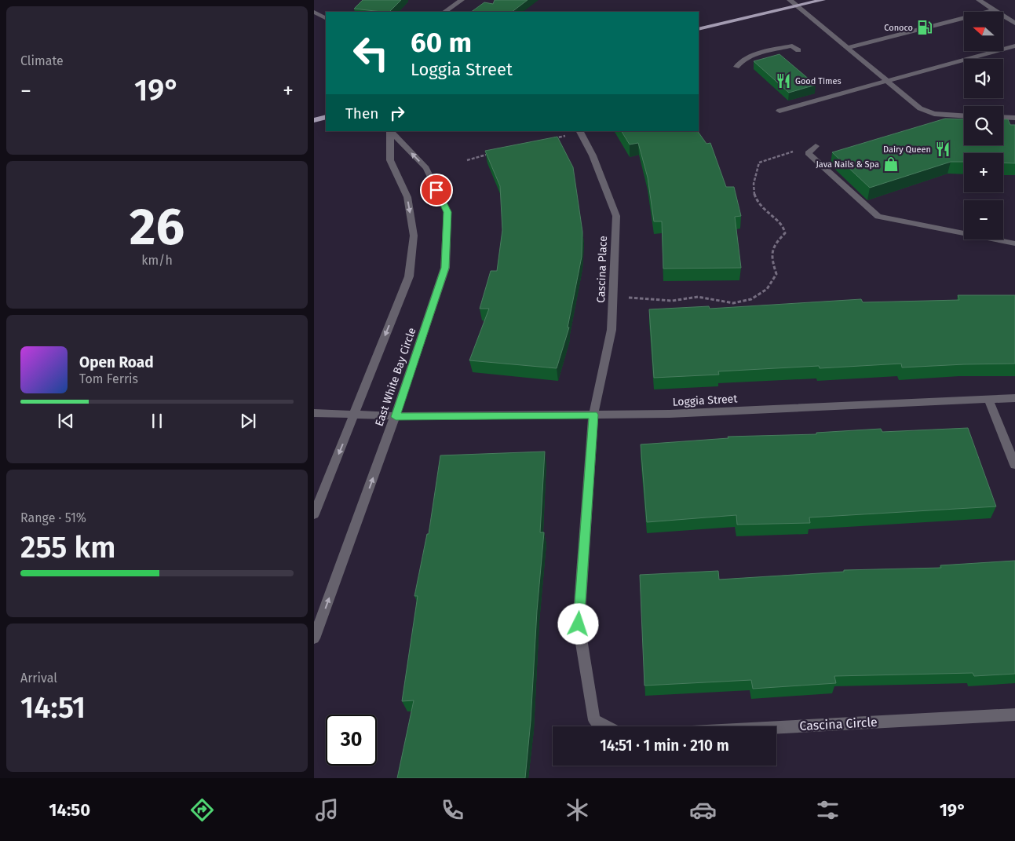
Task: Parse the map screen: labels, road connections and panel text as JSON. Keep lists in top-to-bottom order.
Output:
{
  "streets": {
    "street": [
      "Cascina Place",
      "East White Bay Circle",
      "Loggia Street",
      "Cascina Circle"
    ]
  },
  "crossings": [
    ["Cascina Place", "Loggia Street"],
    ["East White Bay Circle", "Loggia Street"]
  ],
  "places": {
    "fuel station": ["Conoco"],
    "restaurant": ["Good Times", "Dairy Queen"],
    "shop": ["Java Nails & Spa"]
  },
  "north": "left",
  "page": {
    "tile": [
      "Climate",
      ["26", "km/h"],
      ["Range · 51%", "255 km"],
      ["Arrival", "14:51"]
    ],
    "map_buttons": ["+", "−"],
    "turn": ["60 m", "Loggia Street"],
    "heat": ["−", "19°", "+"],
    "then": "Then",
    "song": ["Open Road", "Tom Ferris"],
    "limit": "30",
    "trip": "14:51 · 1 min · 210 m",
    "tabs": ["14:50", "19°"]
  }
}
